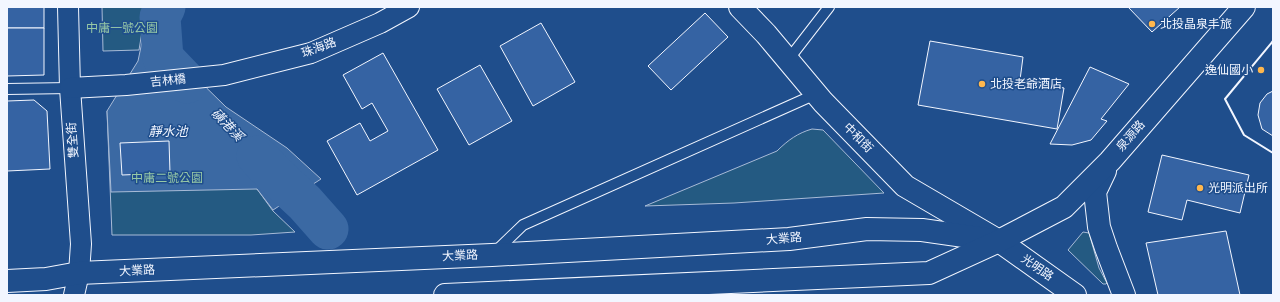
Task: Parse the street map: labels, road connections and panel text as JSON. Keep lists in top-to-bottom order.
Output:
{
  "streets": {
    "main road": [
      "泉源路",
      "中和街",
      "大業路",
      "光明路"
    ],
    "street": ["珠海路", "吉林橋", "雙全街"]
  },
  "crossings": [
    ["珠海路", "吉林橋"],
    ["吉林橋", "雙全街"],
    ["泉源路", "中和街"],
    ["泉源路", "大業路"],
    ["泉源路", "光明路"],
    ["中和街", "大業路"],
    ["中和街", "光明路"],
    ["雙全街", "大業路"],
    ["大業路", "光明路"]
  ],
  "water": ["磺港溪", "靜水池"],
  "parks": ["中庸一號公園", "中庸二號公園"],
  "places": [
    "北投晶泉丰旅",
    "逸仙國小",
    "北投老爺酒店",
    "光明派出所"
  ]
}
